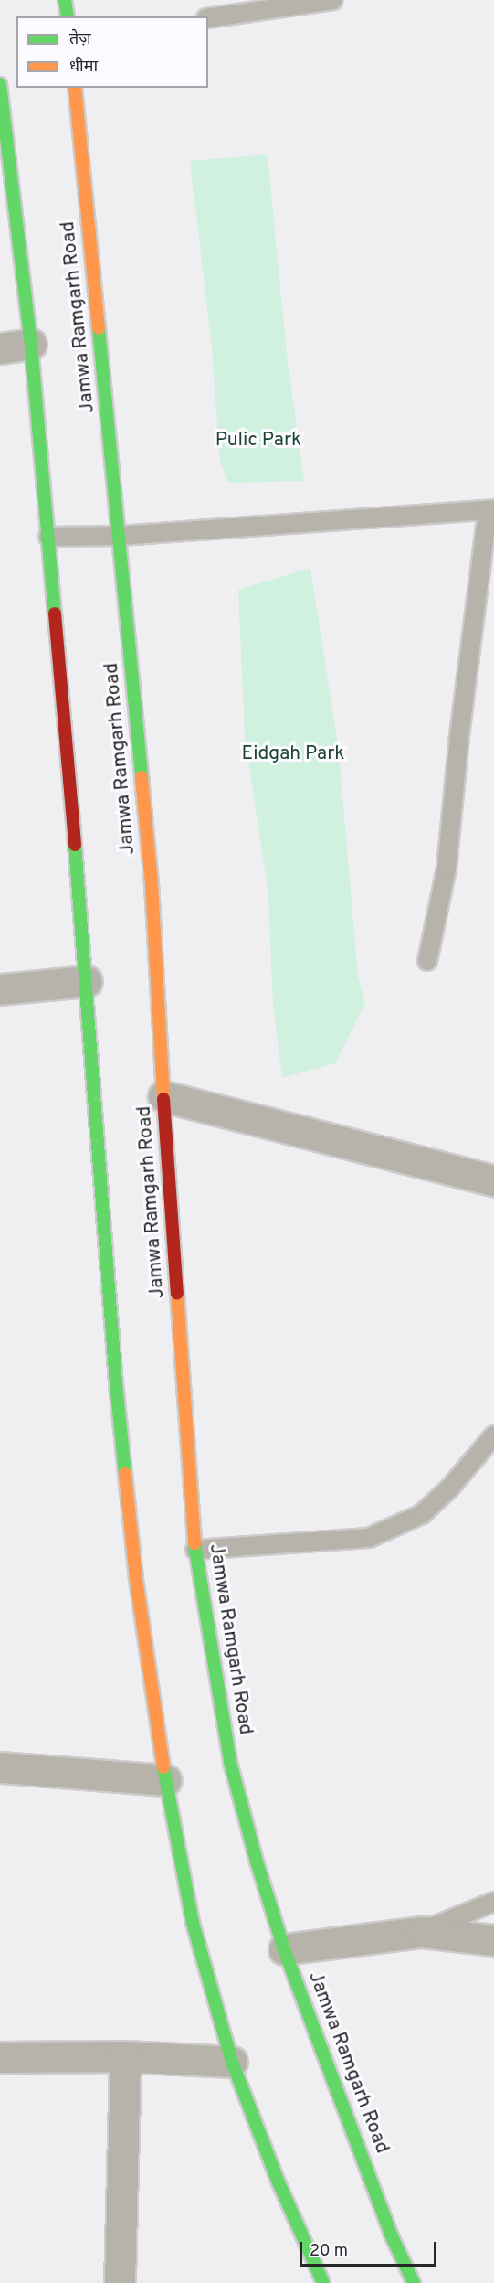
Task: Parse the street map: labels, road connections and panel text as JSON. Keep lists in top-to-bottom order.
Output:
{
  "streets": {
    "highway": ["Jamwa Ramgarh Road"]
  },
  "parks": ["Pulic Park", "Eidgah Park"],
  "legend": ["तेज़", "धीमा"],
  "scale_bar": "20 m"
}
